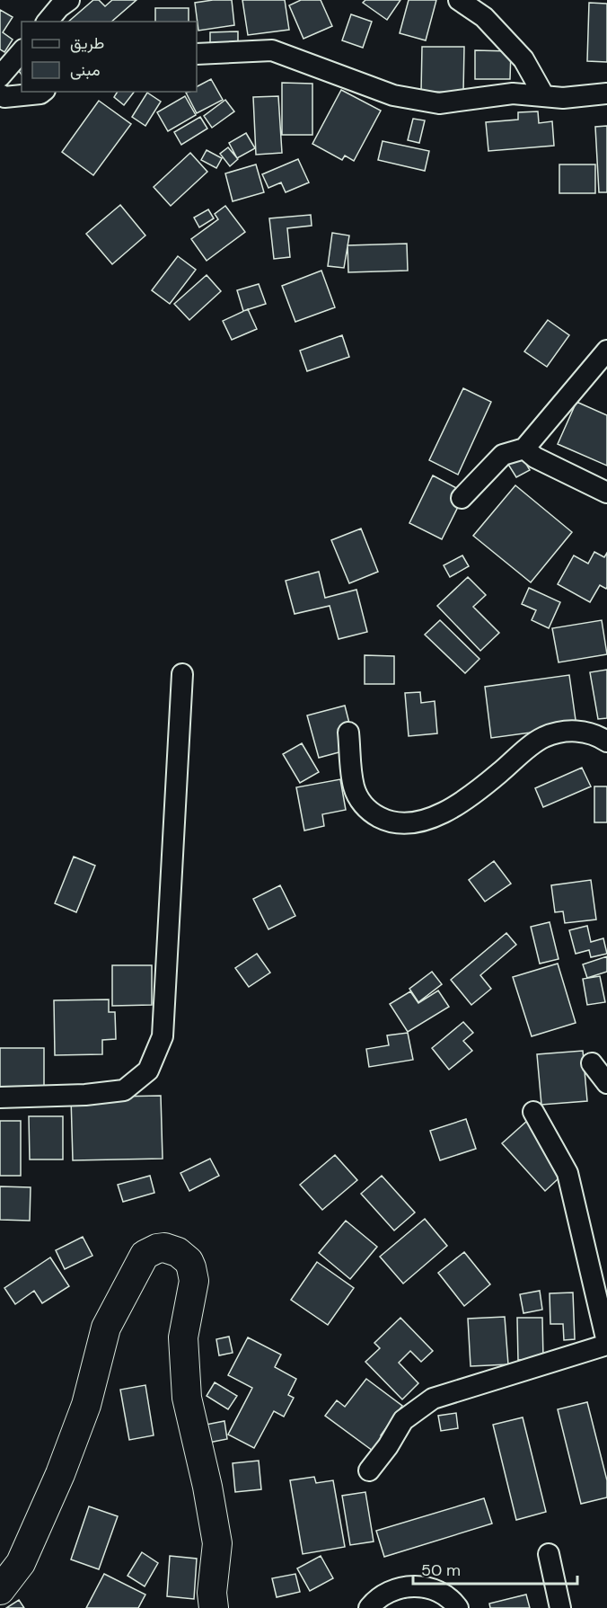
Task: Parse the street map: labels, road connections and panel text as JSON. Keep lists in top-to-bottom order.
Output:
{
  "legend": ["طريق", "مبنى"],
  "scale_bar": "50 m"
}
